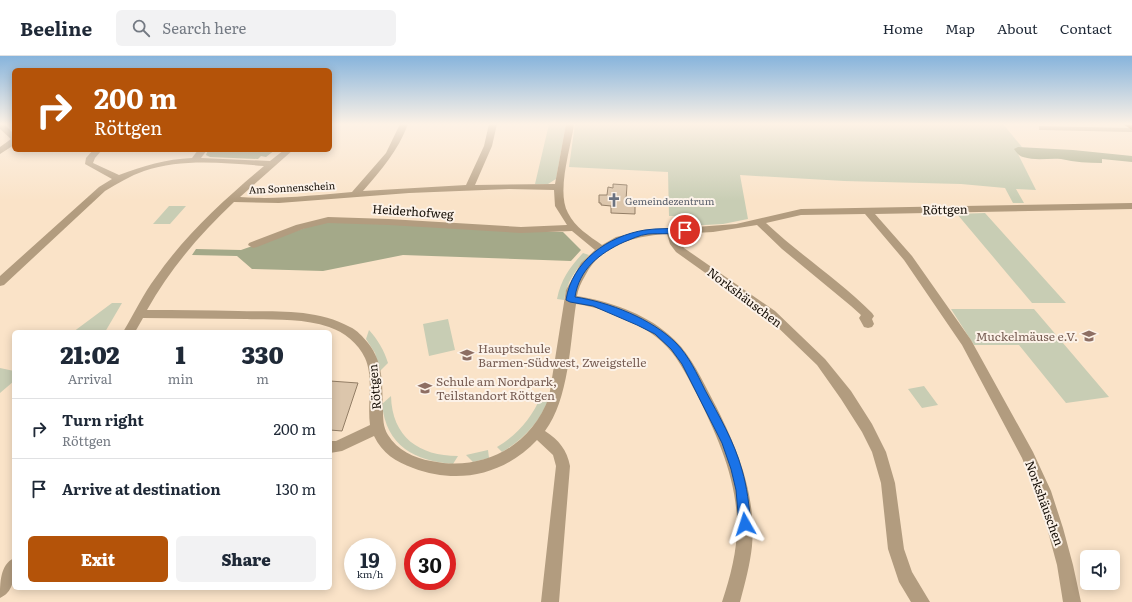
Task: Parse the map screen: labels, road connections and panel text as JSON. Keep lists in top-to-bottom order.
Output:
{
  "streets": {
    "street": [
      "Am Sonnenschein",
      "Röttgen",
      "Heiderhofweg",
      "Norkshäuschen"
    ]
  },
  "crossings": [
    ["Röttgen", "Norkshäuschen"]
  ],
  "places": {
    "church": ["Gemeindezentrum"],
    "school or university": ["Muckelmäuse e.V.", "Hauptschule Barmen-Südwest, Zweigstelle", "Schule am Nordpark, Teilstandort Röttgen"]
  },
  "page": {
    "header": "Beeline",
    "search": "Search here",
    "nav": [
      "Home",
      "Map",
      "About",
      "Contact"
    ],
    "turn": ["200 m", "Röttgen"],
    "eta": [
      "21:02",
      "Arrival",
      "1",
      "min",
      "330",
      "m"
    ],
    "list": [
      {
        "name": "Turn right",
        "note": "Röttgen",
        "value": "200 m"
      },
      {
        "name": "Arrive at destination",
        "value": "130 m"
      }
    ],
    "buttons": ["Exit", "Share"],
    "speed": "19 km/h",
    "limit": "30"
  }
}
